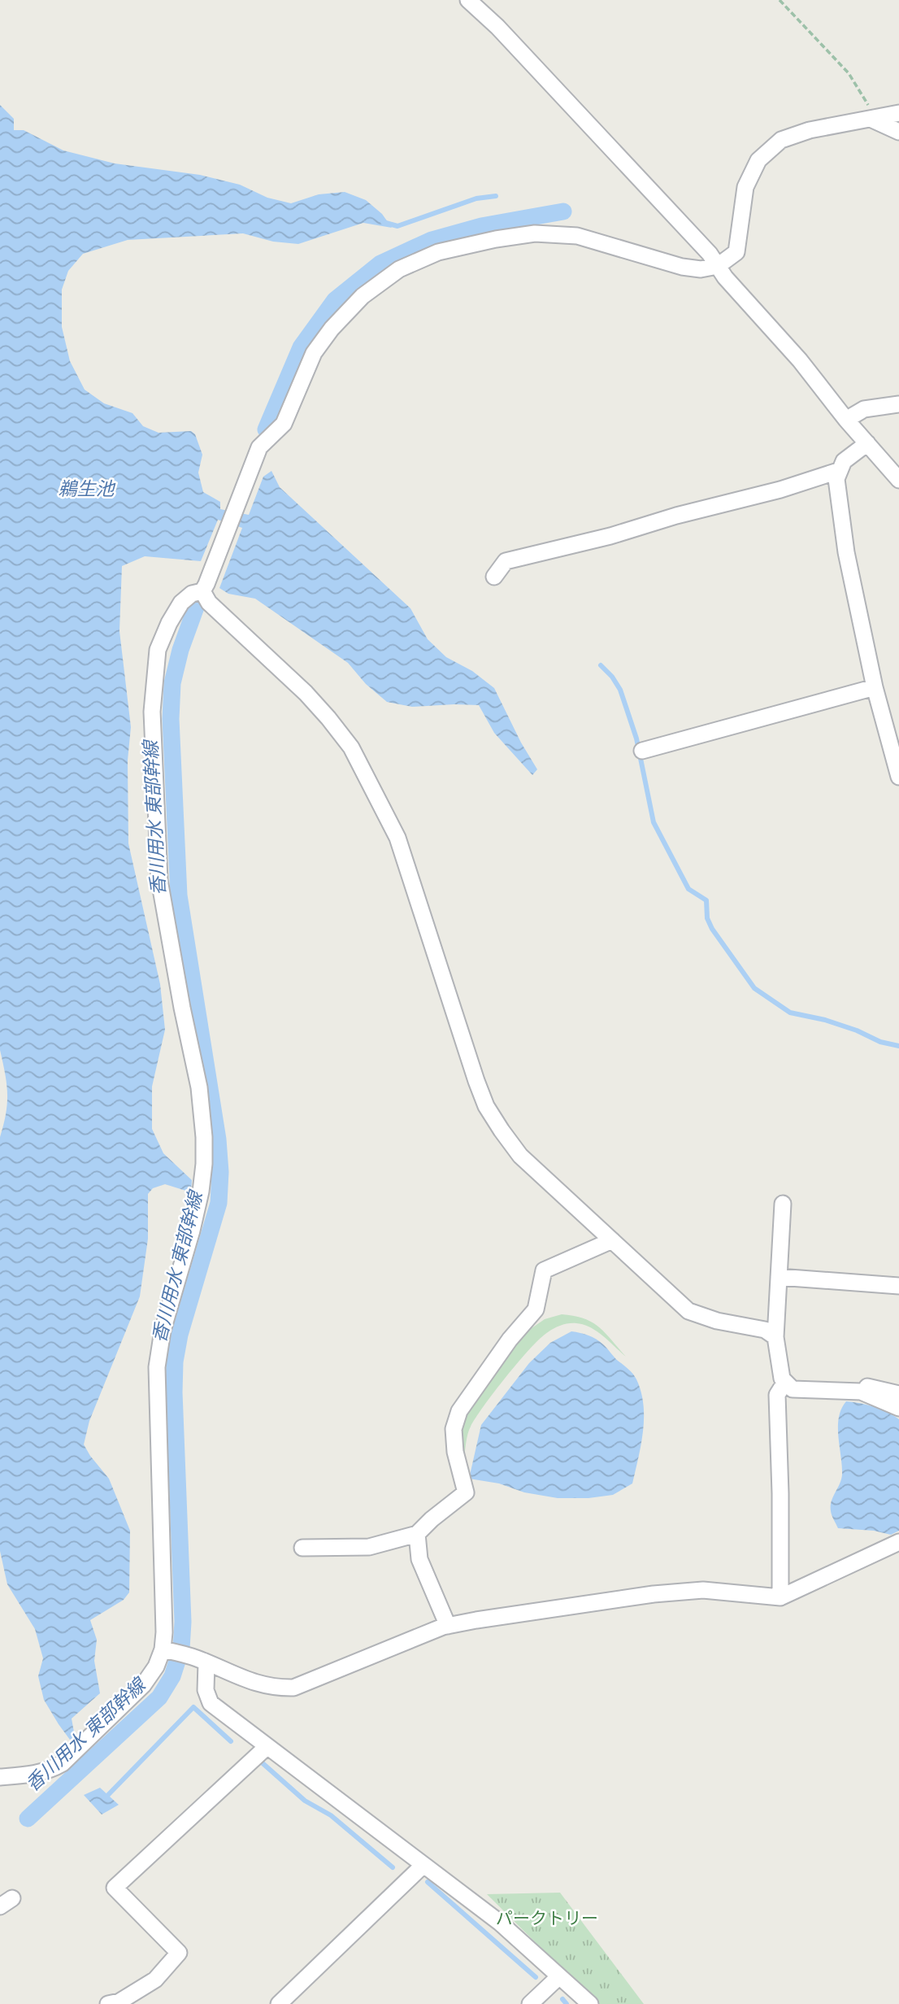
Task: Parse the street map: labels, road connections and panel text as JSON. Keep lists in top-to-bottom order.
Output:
{
  "water": ["鵜生池", "香川用水 東部幹線"],
  "parks": ["パークトリー"]
}
